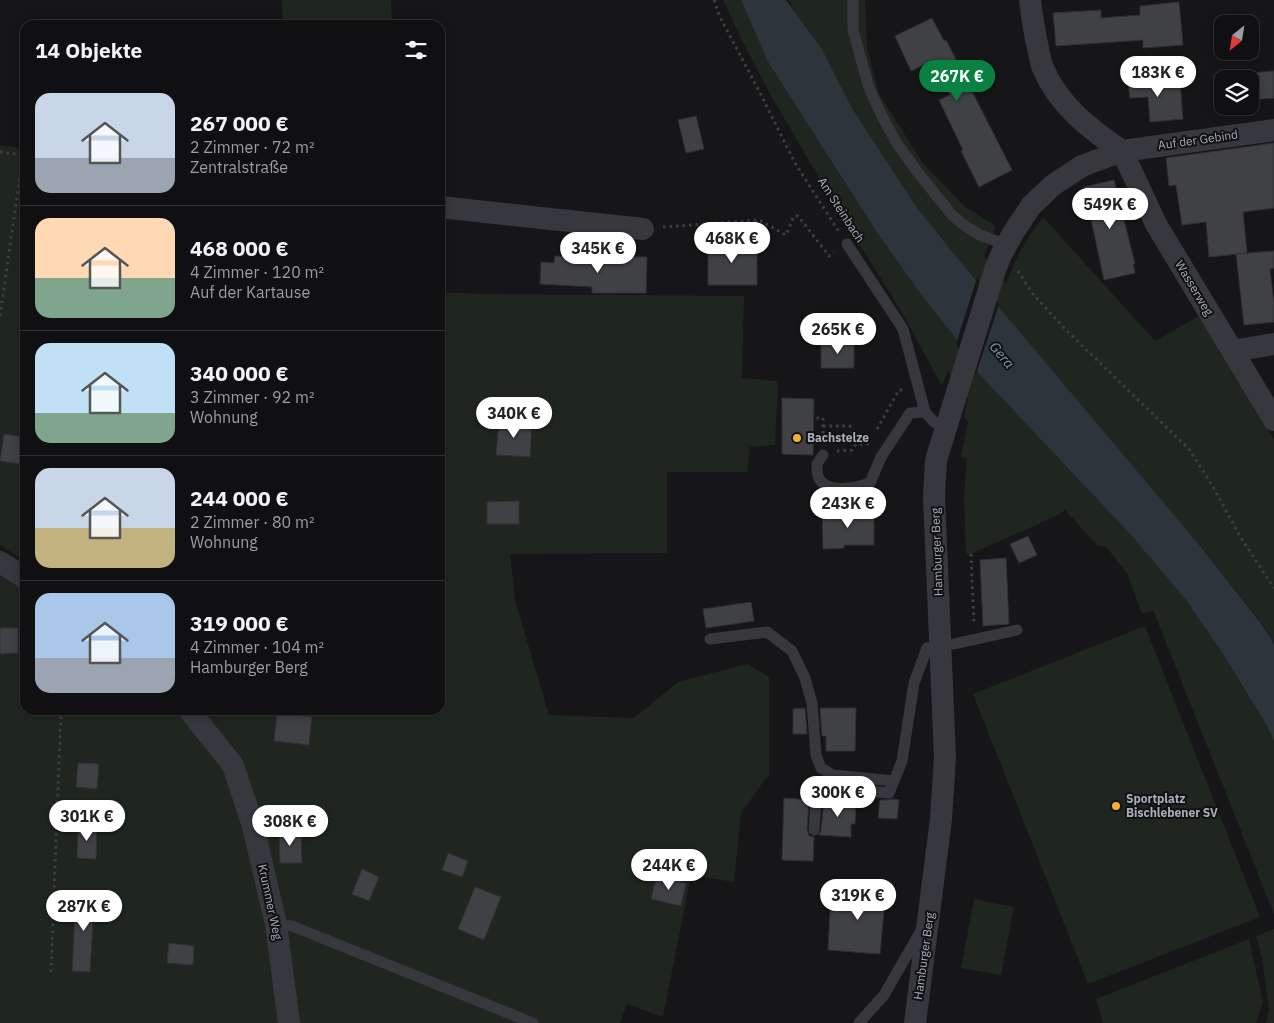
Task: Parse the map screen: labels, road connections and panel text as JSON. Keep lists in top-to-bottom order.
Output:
{
  "streets": {
    "street": [
      "Auf der Gebind",
      "Wasserweg",
      "Hamburger Berg",
      "Krummer Weg"
    ],
    "lane": ["Am Steinbach"]
  },
  "crossings": [
    ["Auf der Gebind", "Wasserweg"],
    ["Auf der Gebind", "Hamburger Berg"],
    ["Wasserweg", "Hamburger Berg"]
  ],
  "water": ["Gera"],
  "places": ["Bachstelze", "Sportplatz Bischlebener SV"],
  "north": "bottom left",
  "page": {
    "heading": "14 Objekte",
    "price": [
      "183K €",
      "267K €",
      "549K €",
      "468K €",
      "345K €",
      "265K €",
      "340K €",
      "243K €",
      "300K €",
      "301K €",
      "308K €",
      "244K €",
      "319K €",
      "287K €"
    ],
    "list": [
      {
        "name": "267 000 €",
        "note": "2 Zimmer · 72 m² · Zentralstraße"
      },
      {
        "name": "468 000 €",
        "note": "4 Zimmer · 120 m² · Auf der Kartause"
      },
      {
        "name": "340 000 €",
        "note": "3 Zimmer · 92 m² · Wohnung"
      },
      {
        "name": "244 000 €",
        "note": "2 Zimmer · 80 m² · Wohnung"
      },
      {
        "name": "319 000 €",
        "note": "4 Zimmer · 104 m² · Hamburger Berg"
      }
    ]
  }
}
